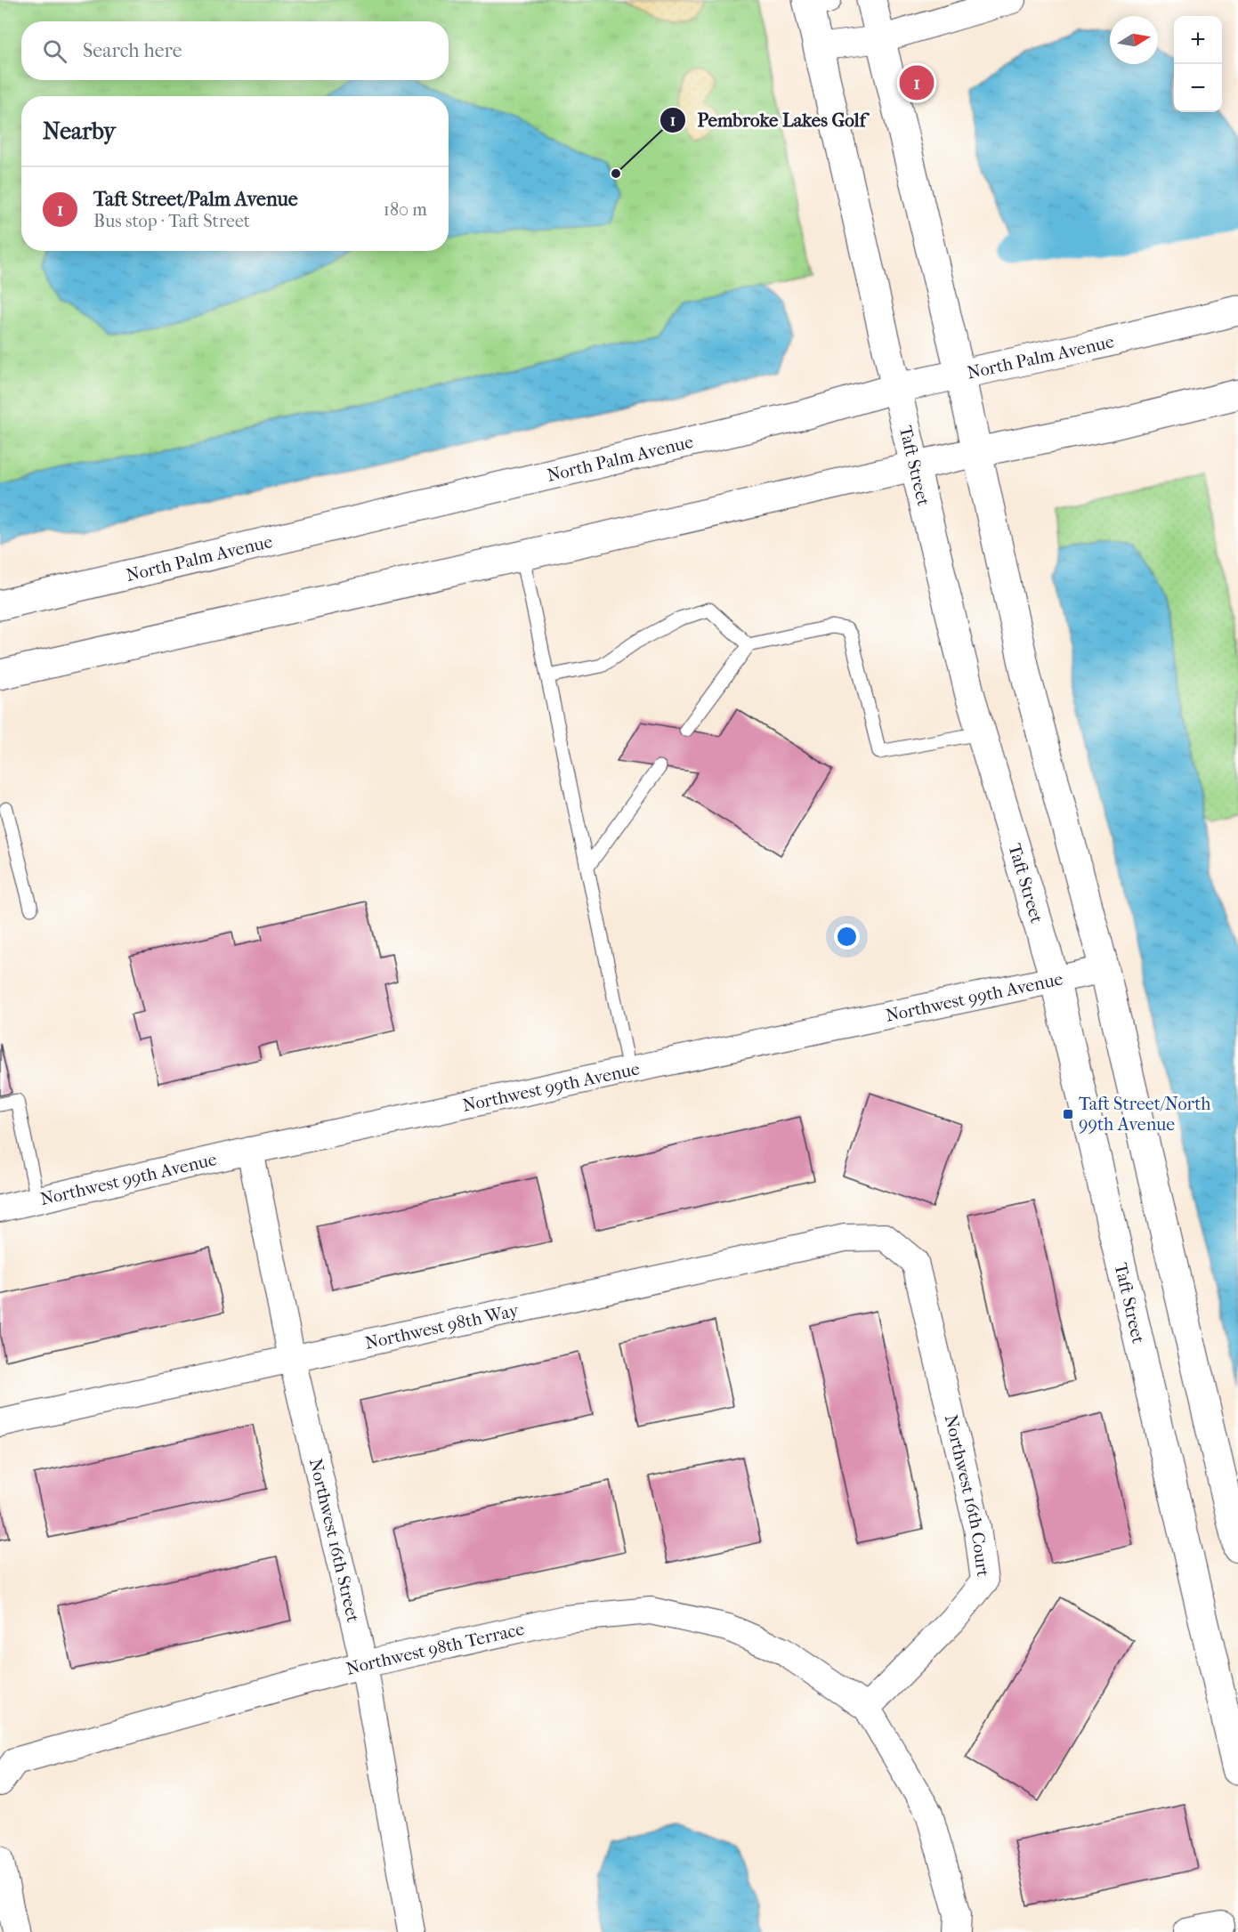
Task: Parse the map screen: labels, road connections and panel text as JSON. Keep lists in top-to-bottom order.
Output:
{
  "streets": {
    "street": [
      "North Palm Avenue",
      "Taft Street",
      "Northwest 99th Avenue",
      "Northwest 98th Way",
      "Northwest 16th Court",
      "Northwest 16th Street",
      "Northwest 98th Terrace"
    ]
  },
  "crossings": [
    ["North Palm Avenue", "Taft Street"],
    ["Taft Street", "Northwest 99th Avenue"],
    ["Northwest 99th Avenue", "Northwest 16th Street"],
    ["Northwest 98th Way", "Northwest 16th Court"],
    ["Northwest 98th Way", "Northwest 16th Street"],
    ["Northwest 16th Court", "Northwest 98th Terrace"],
    ["Northwest 16th Street", "Northwest 98th Terrace"]
  ],
  "places": {
    "other": ["Pembroke Lakes Golf"],
    "transit": ["Taft Street/North 99th Avenue"]
  },
  "north": "right",
  "page": {
    "map_buttons": ["+", "−"],
    "search": "Search here",
    "pins": "1",
    "heading": "Nearby",
    "list": [
      {
        "mark": "1",
        "name": "Taft Street/Palm Avenue",
        "note": "Bus stop · Taft Street",
        "value": "180 m"
      }
    ]
  }
}
